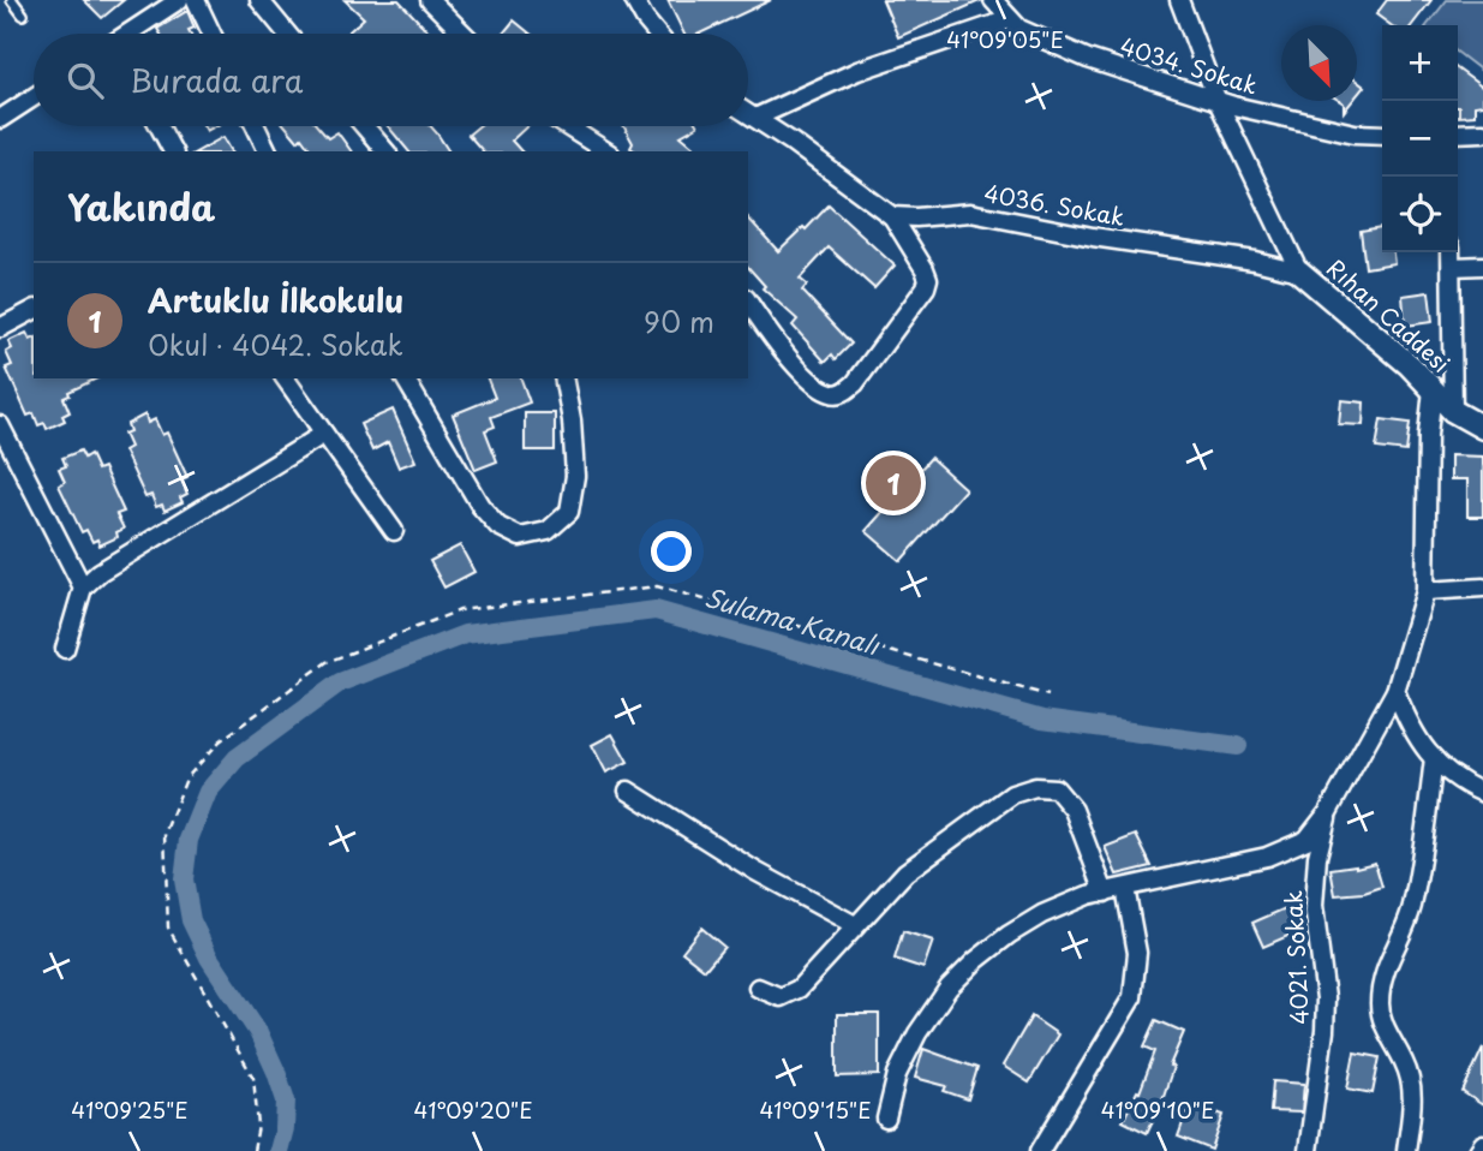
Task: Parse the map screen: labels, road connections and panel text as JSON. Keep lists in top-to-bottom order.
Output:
{
  "streets": {
    "street": [
      "4034. Sokak",
      "4036. Sokak",
      "Rıhan Caddesi",
      "4021. Sokak"
    ]
  },
  "crossings": [
    ["4036. Sokak", "Rıhan Caddesi"]
  ],
  "water": ["Sulama Kanalı"],
  "north": "bottom right",
  "page": {
    "map_buttons": ["+", "−"],
    "search": "Burada ara",
    "heading": "Yakında",
    "list": [
      {
        "mark": "1",
        "name": "Artuklu İlkokulu",
        "note": "Okul · 4042. Sokak",
        "value": "90 m"
      }
    ],
    "pins": "1"
  },
  "coordinates": [
    "41°09'05\"E",
    "41°09'25\"E",
    "41°09'20\"E",
    "41°09'15\"E",
    "41°09'10\"E"
  ]
}
